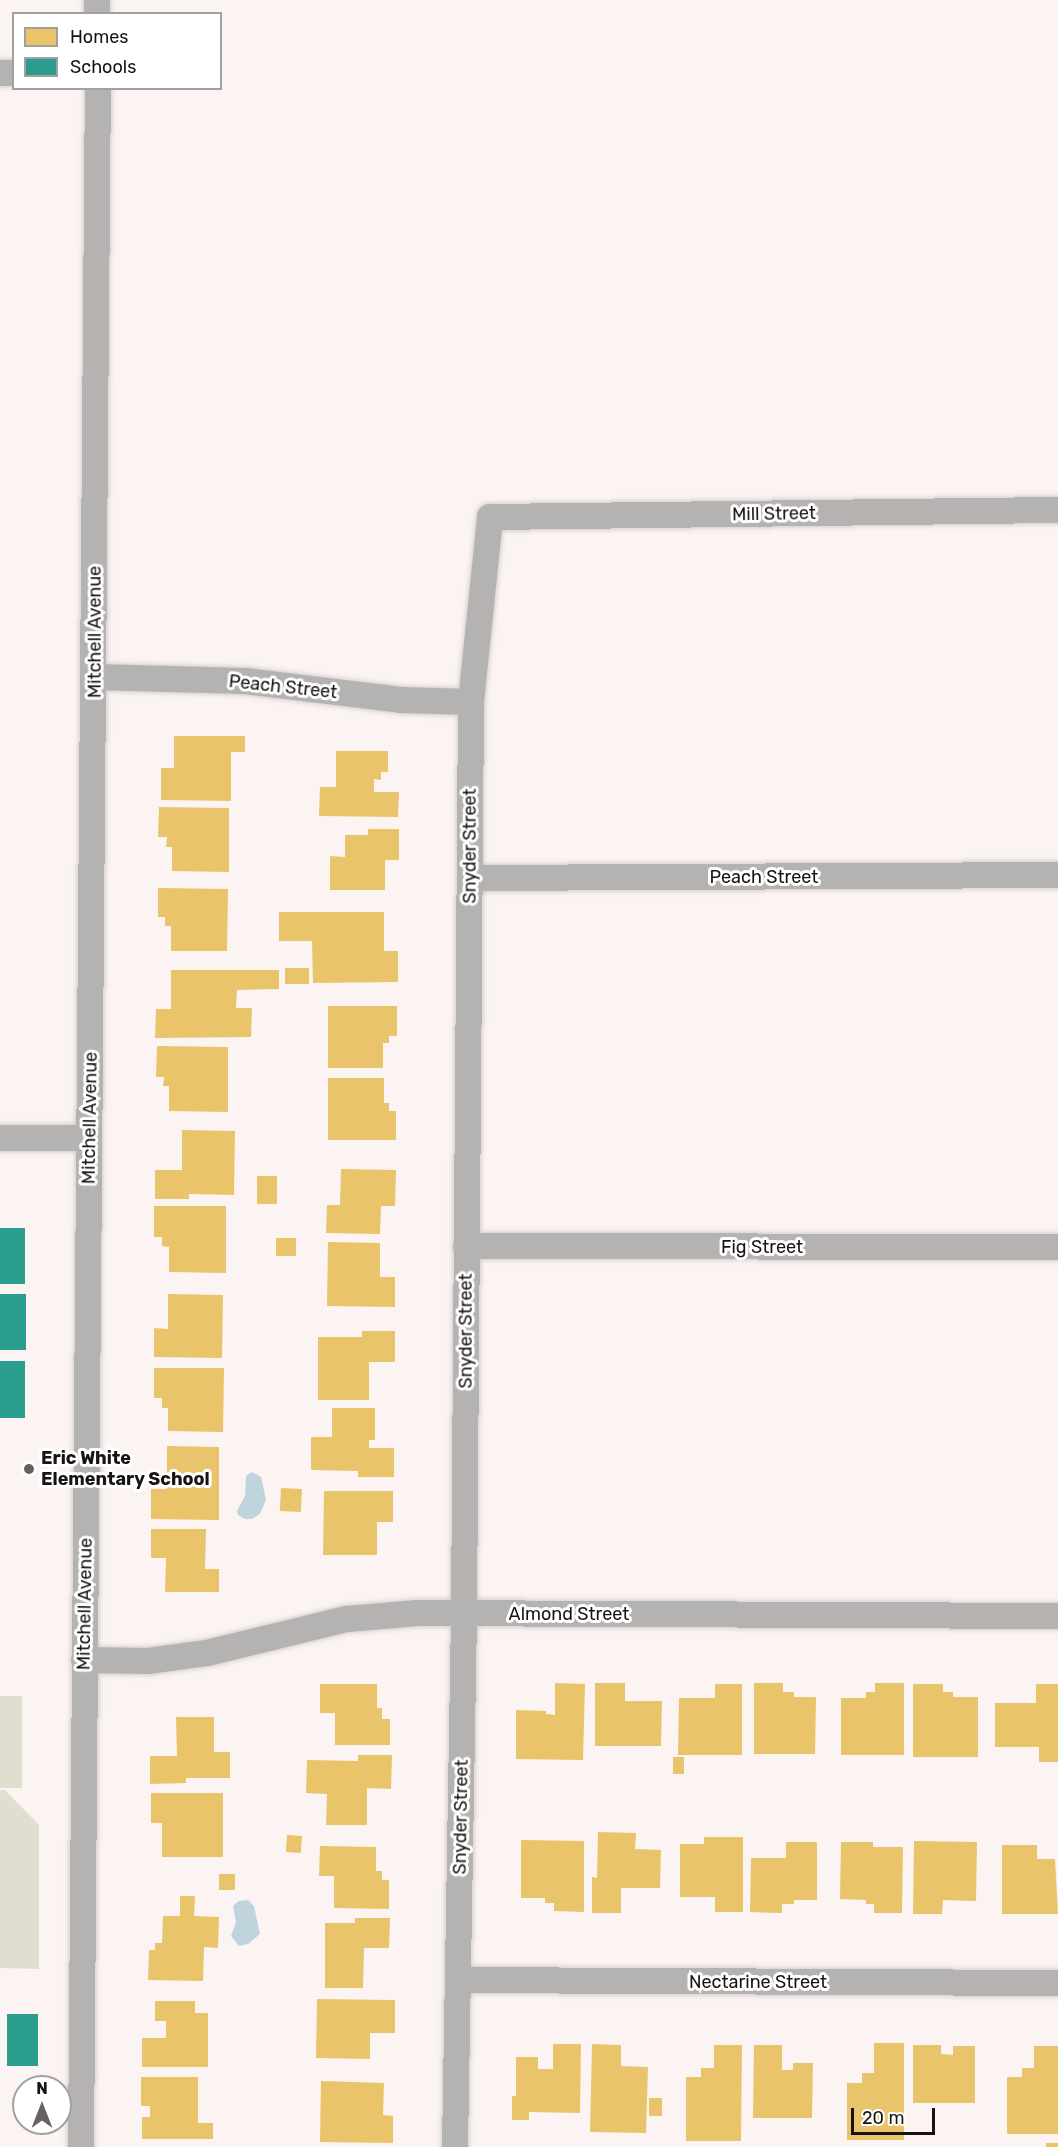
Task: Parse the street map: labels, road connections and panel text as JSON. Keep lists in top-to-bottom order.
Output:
{
  "streets": {
    "street": [
      "Mill Street",
      "Mitchell Avenue",
      "Peach Street",
      "Snyder Street",
      "Fig Street",
      "Almond Street",
      "Nectarine Street"
    ]
  },
  "crossings": [
    ["Mill Street", "Snyder Street"],
    ["Mitchell Avenue", "Peach Street"],
    ["Mitchell Avenue", "Almond Street"],
    ["Peach Street", "Snyder Street"],
    ["Snyder Street", "Fig Street"],
    ["Snyder Street", "Almond Street"],
    ["Snyder Street", "Nectarine Street"]
  ],
  "places": ["Eric White Elementary School"],
  "legend": ["Homes", "Schools"],
  "scale_bar": "20 m",
  "north": "top"
}
